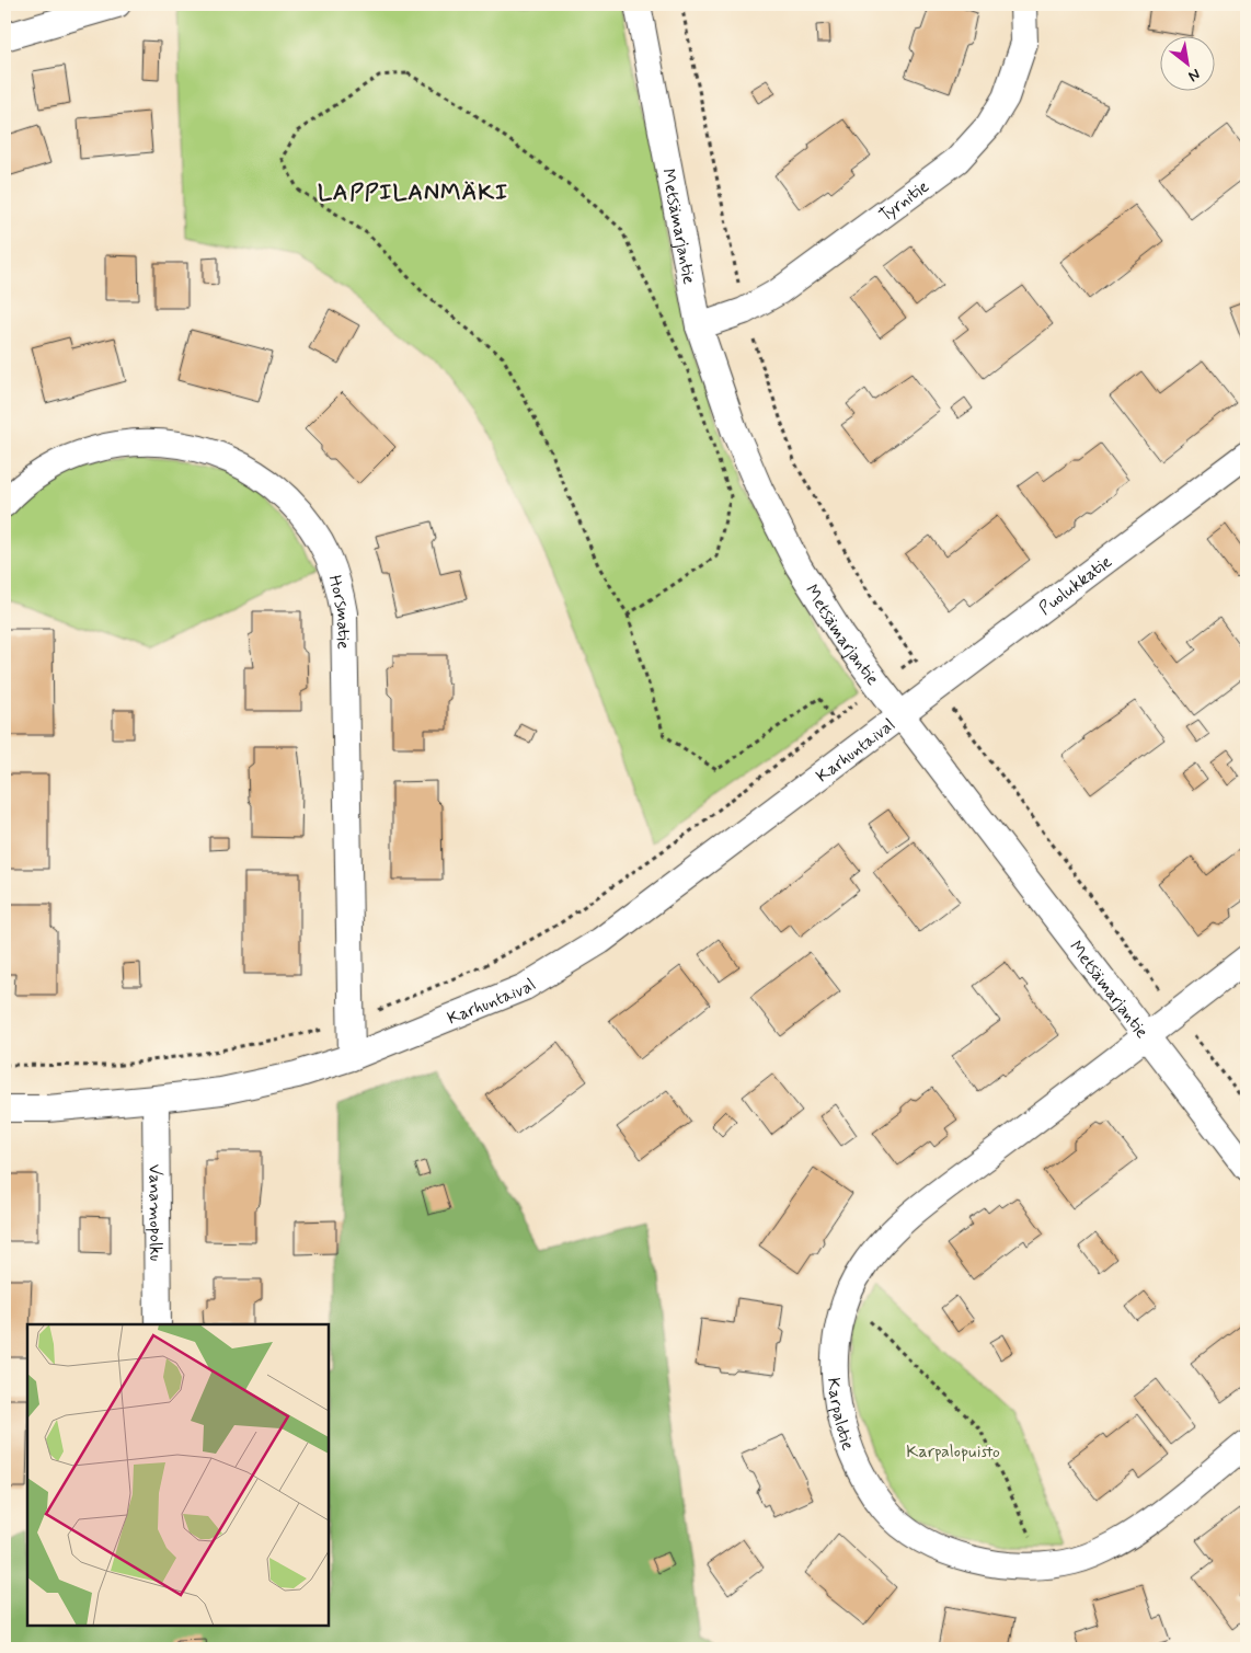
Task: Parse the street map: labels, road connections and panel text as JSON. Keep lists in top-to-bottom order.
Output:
{
  "streets": {
    "street": [
      "Tyrnitie",
      "Metsämarjantie",
      "Puolukkatie",
      "Horsmatie",
      "Karhuntaival",
      "Vanamopolku",
      "Karpalotie"
    ]
  },
  "crossings": [
    ["Tyrnitie", "Metsämarjantie"],
    ["Metsämarjantie", "Puolukkatie"],
    ["Metsämarjantie", "Karhuntaival"],
    ["Metsämarjantie", "Karpalotie"],
    ["Puolukkatie", "Karhuntaival"],
    ["Horsmatie", "Karhuntaival"],
    ["Karhuntaival", "Vanamopolku"]
  ],
  "districts": ["LAPPILANMÄKI"],
  "parks": ["Karpalopuisto"],
  "north": "bottom right"
}
